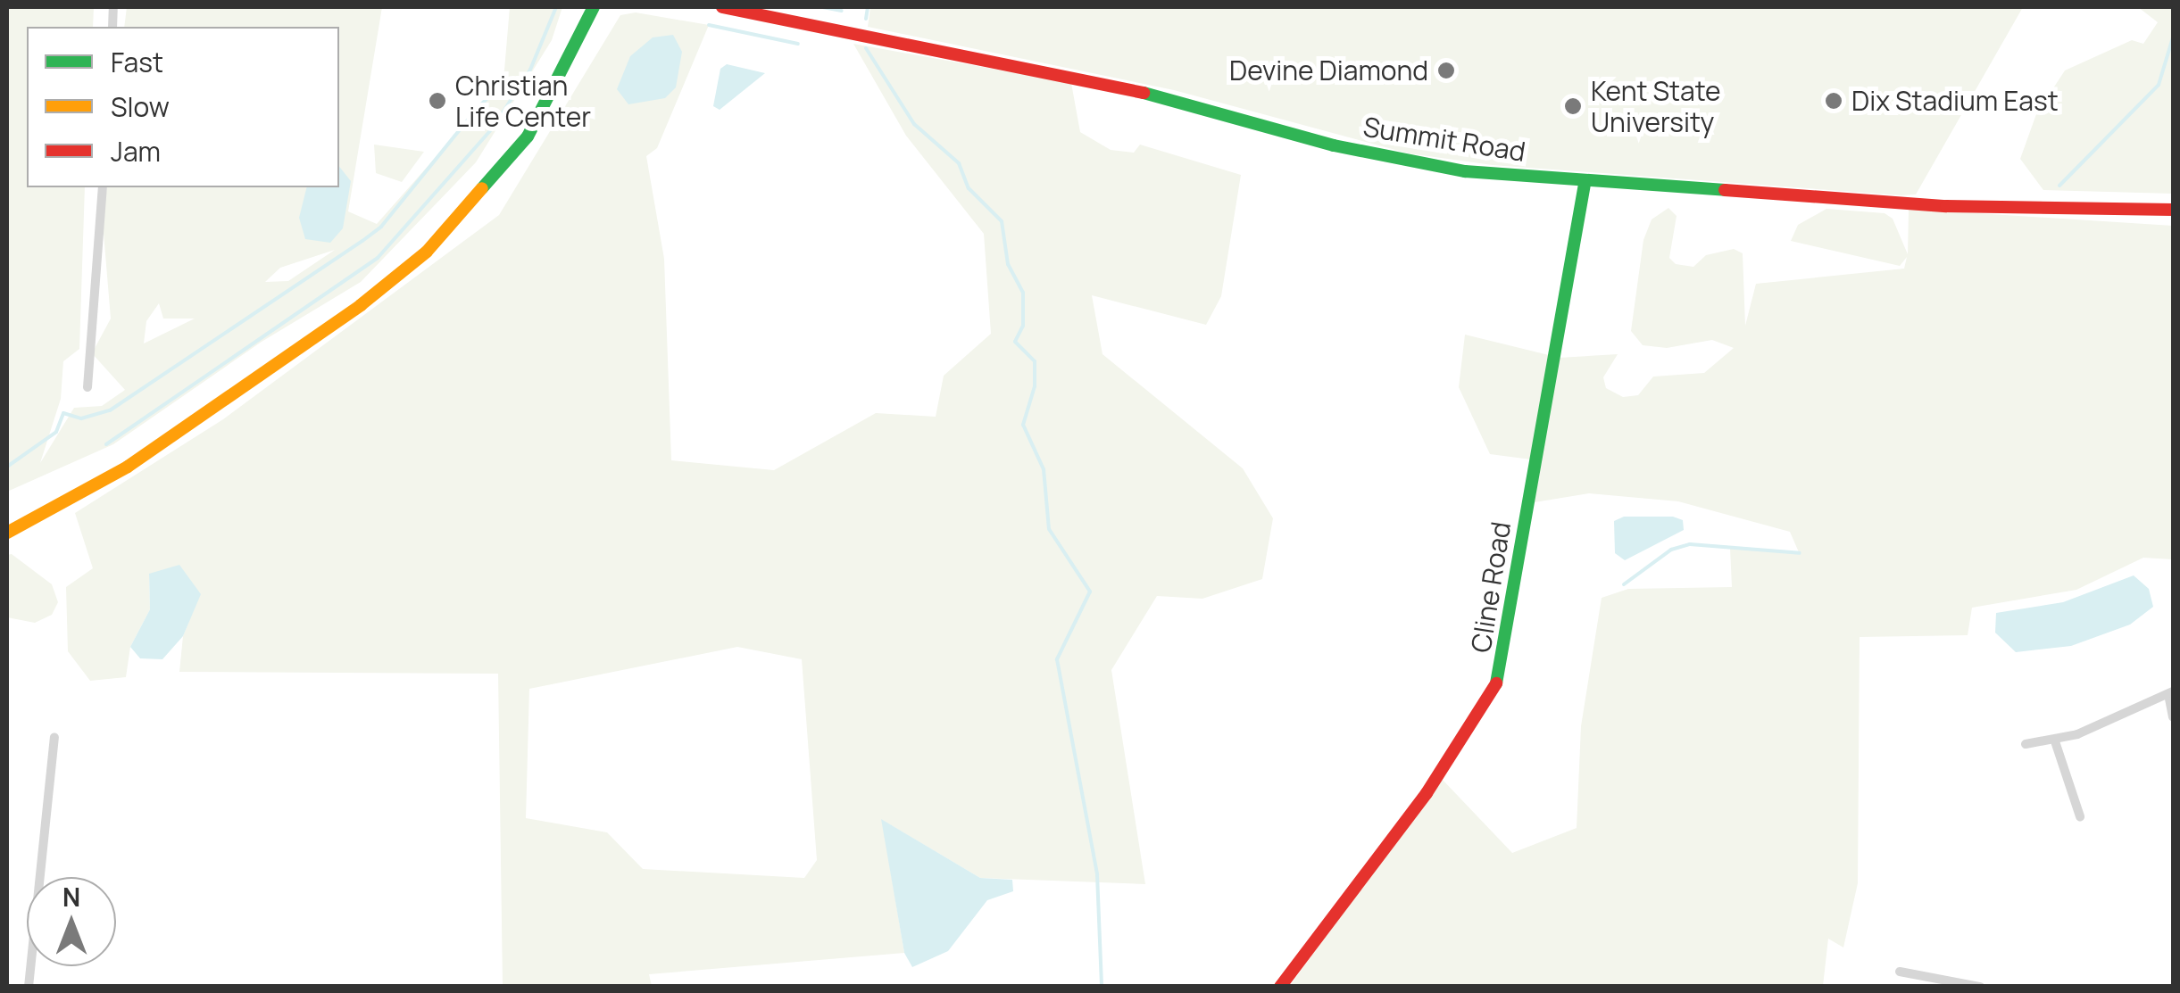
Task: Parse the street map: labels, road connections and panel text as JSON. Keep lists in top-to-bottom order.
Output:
{
  "streets": {
    "street": ["Summit Road", "Cline Road"]
  },
  "crossings": [
    ["Summit Road", "Cline Road"]
  ],
  "places": [
    "Devine Diamond",
    "Christian Life Center",
    "Dix Stadium East",
    "Kent State University"
  ],
  "legend": ["Fast", "Slow", "Jam"],
  "north": "top"
}
